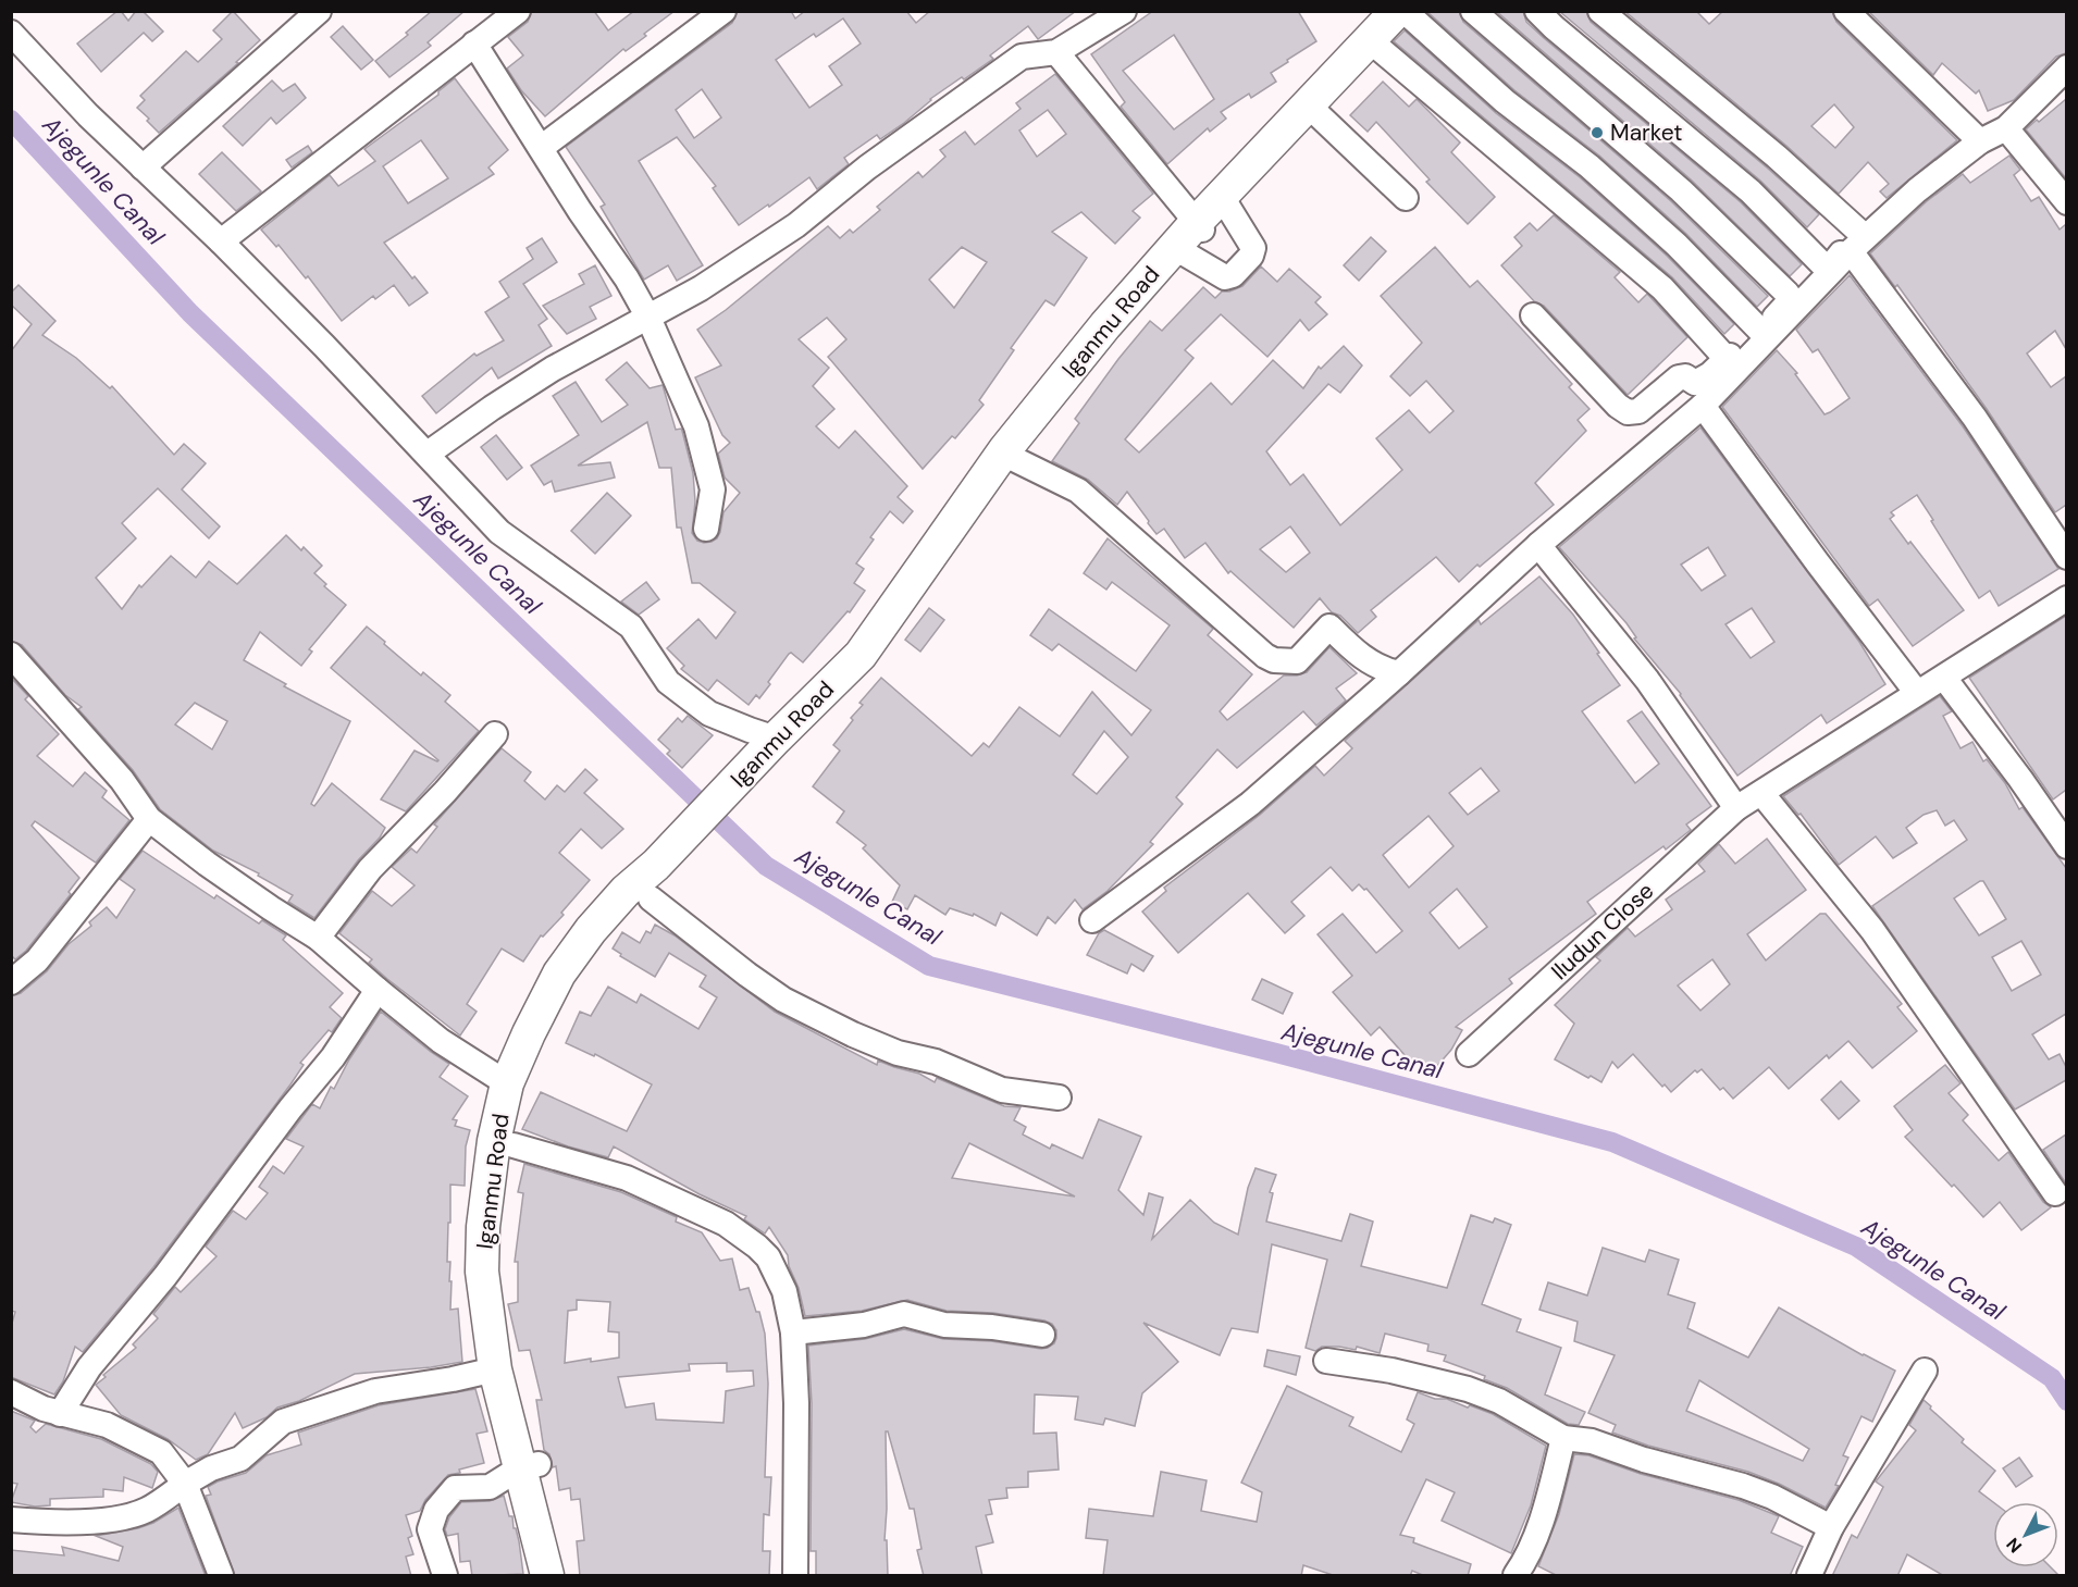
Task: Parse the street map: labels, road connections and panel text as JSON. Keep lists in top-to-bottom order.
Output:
{
  "streets": {
    "main road": ["Iganmu Road"],
    "street": ["Iludun Close"]
  },
  "water": ["Ajegunle Canal"],
  "places": ["Market"],
  "north": "bottom left"
}
